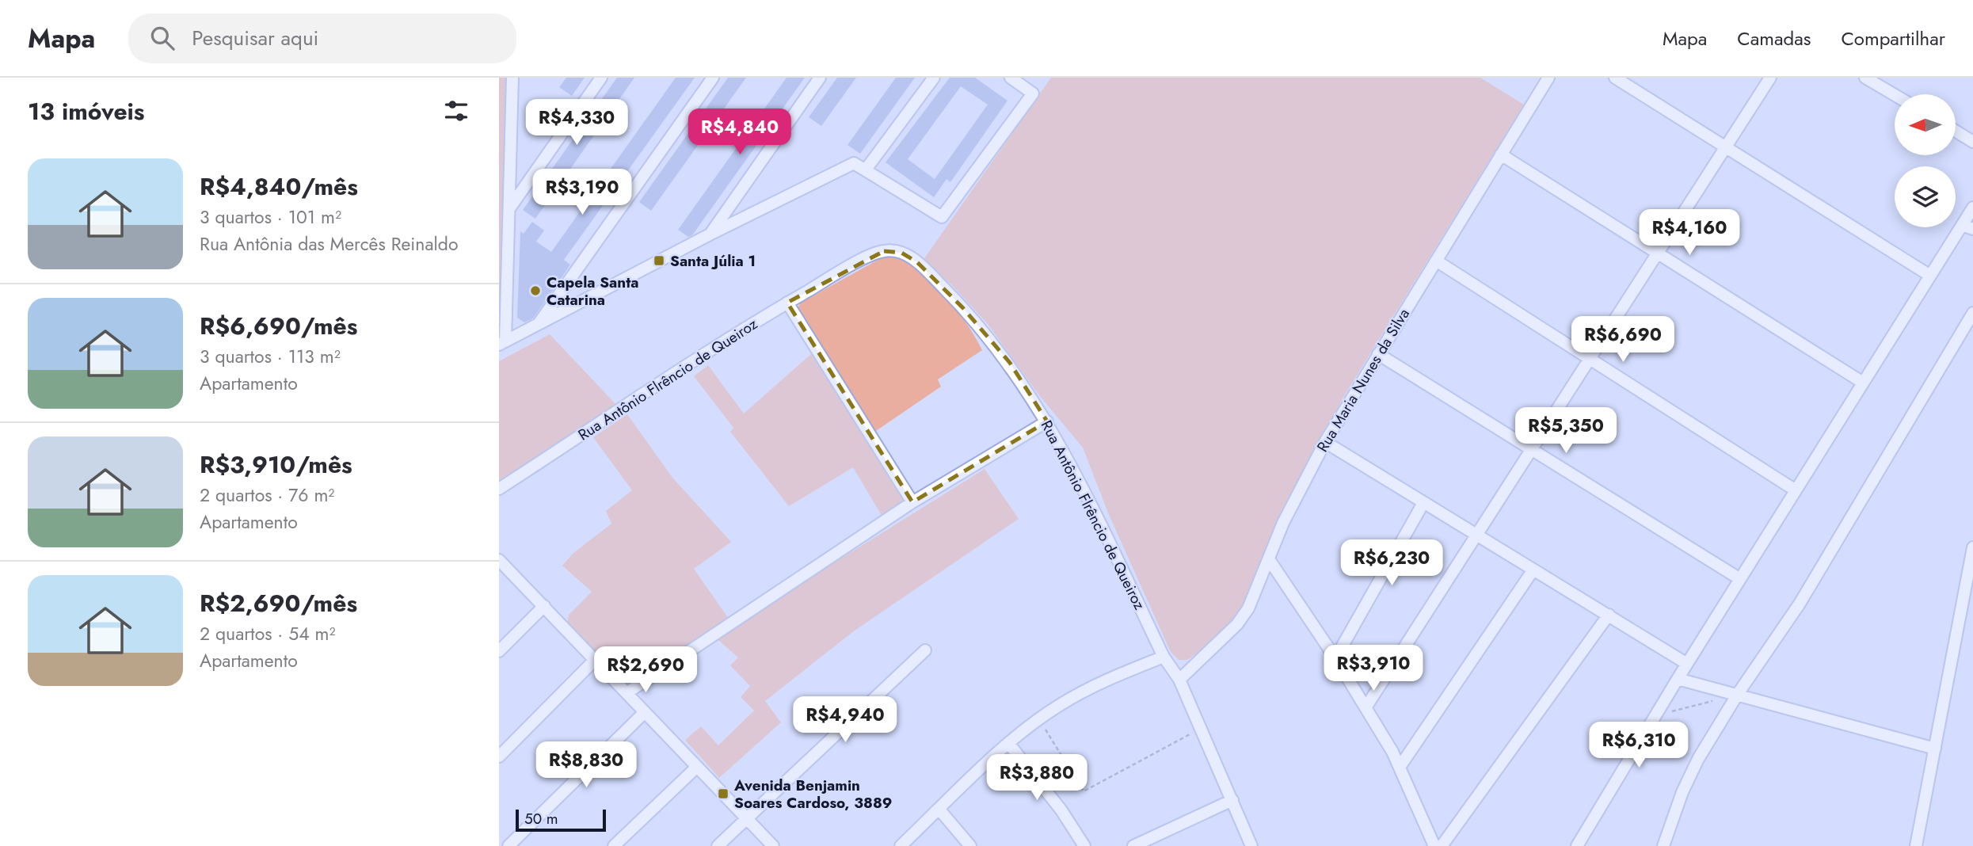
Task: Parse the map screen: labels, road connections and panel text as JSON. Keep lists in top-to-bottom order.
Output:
{
  "streets": {
    "street": ["Rua Antônio Flrêncio de Queiroz", "Rua Maria Nunes da Silva"]
  },
  "crossings": [
    ["Rua Antônio Flrêncio de Queiroz", "Rua Maria Nunes da Silva"]
  ],
  "places": {
    "transit": ["Santa Júlia 1", "Avenida Benjamin Soares Cardoso, 3889"],
    "other": ["Capela Santa Catarina"]
  },
  "scale_bar": "50 m",
  "north": "left",
  "page": {
    "header": "Mapa",
    "search": "Pesquisar aqui",
    "nav": ["Mapa", "Camadas", "Compartilhar"],
    "heading": "13 imóveis",
    "price": [
      "R$4,330",
      "R$4,840",
      "R$3,190",
      "R$4,160",
      "R$6,690",
      "R$5,350",
      "R$6,230",
      "R$3,910",
      "R$2,690",
      "R$4,940",
      "R$6,310",
      "R$8,830",
      "R$3,880"
    ],
    "list": [
      {
        "name": "R$4,840/mês",
        "note": "3 quartos · 101 m² · Rua Antônia das Mercês Reinaldo"
      },
      {
        "name": "R$6,690/mês",
        "note": "3 quartos · 113 m² · Apartamento"
      },
      {
        "name": "R$3,910/mês",
        "note": "2 quartos · 76 m² · Apartamento"
      },
      {
        "name": "R$2,690/mês",
        "note": "2 quartos · 54 m² · Apartamento"
      }
    ],
    "scale": "50 m"
  }
}
